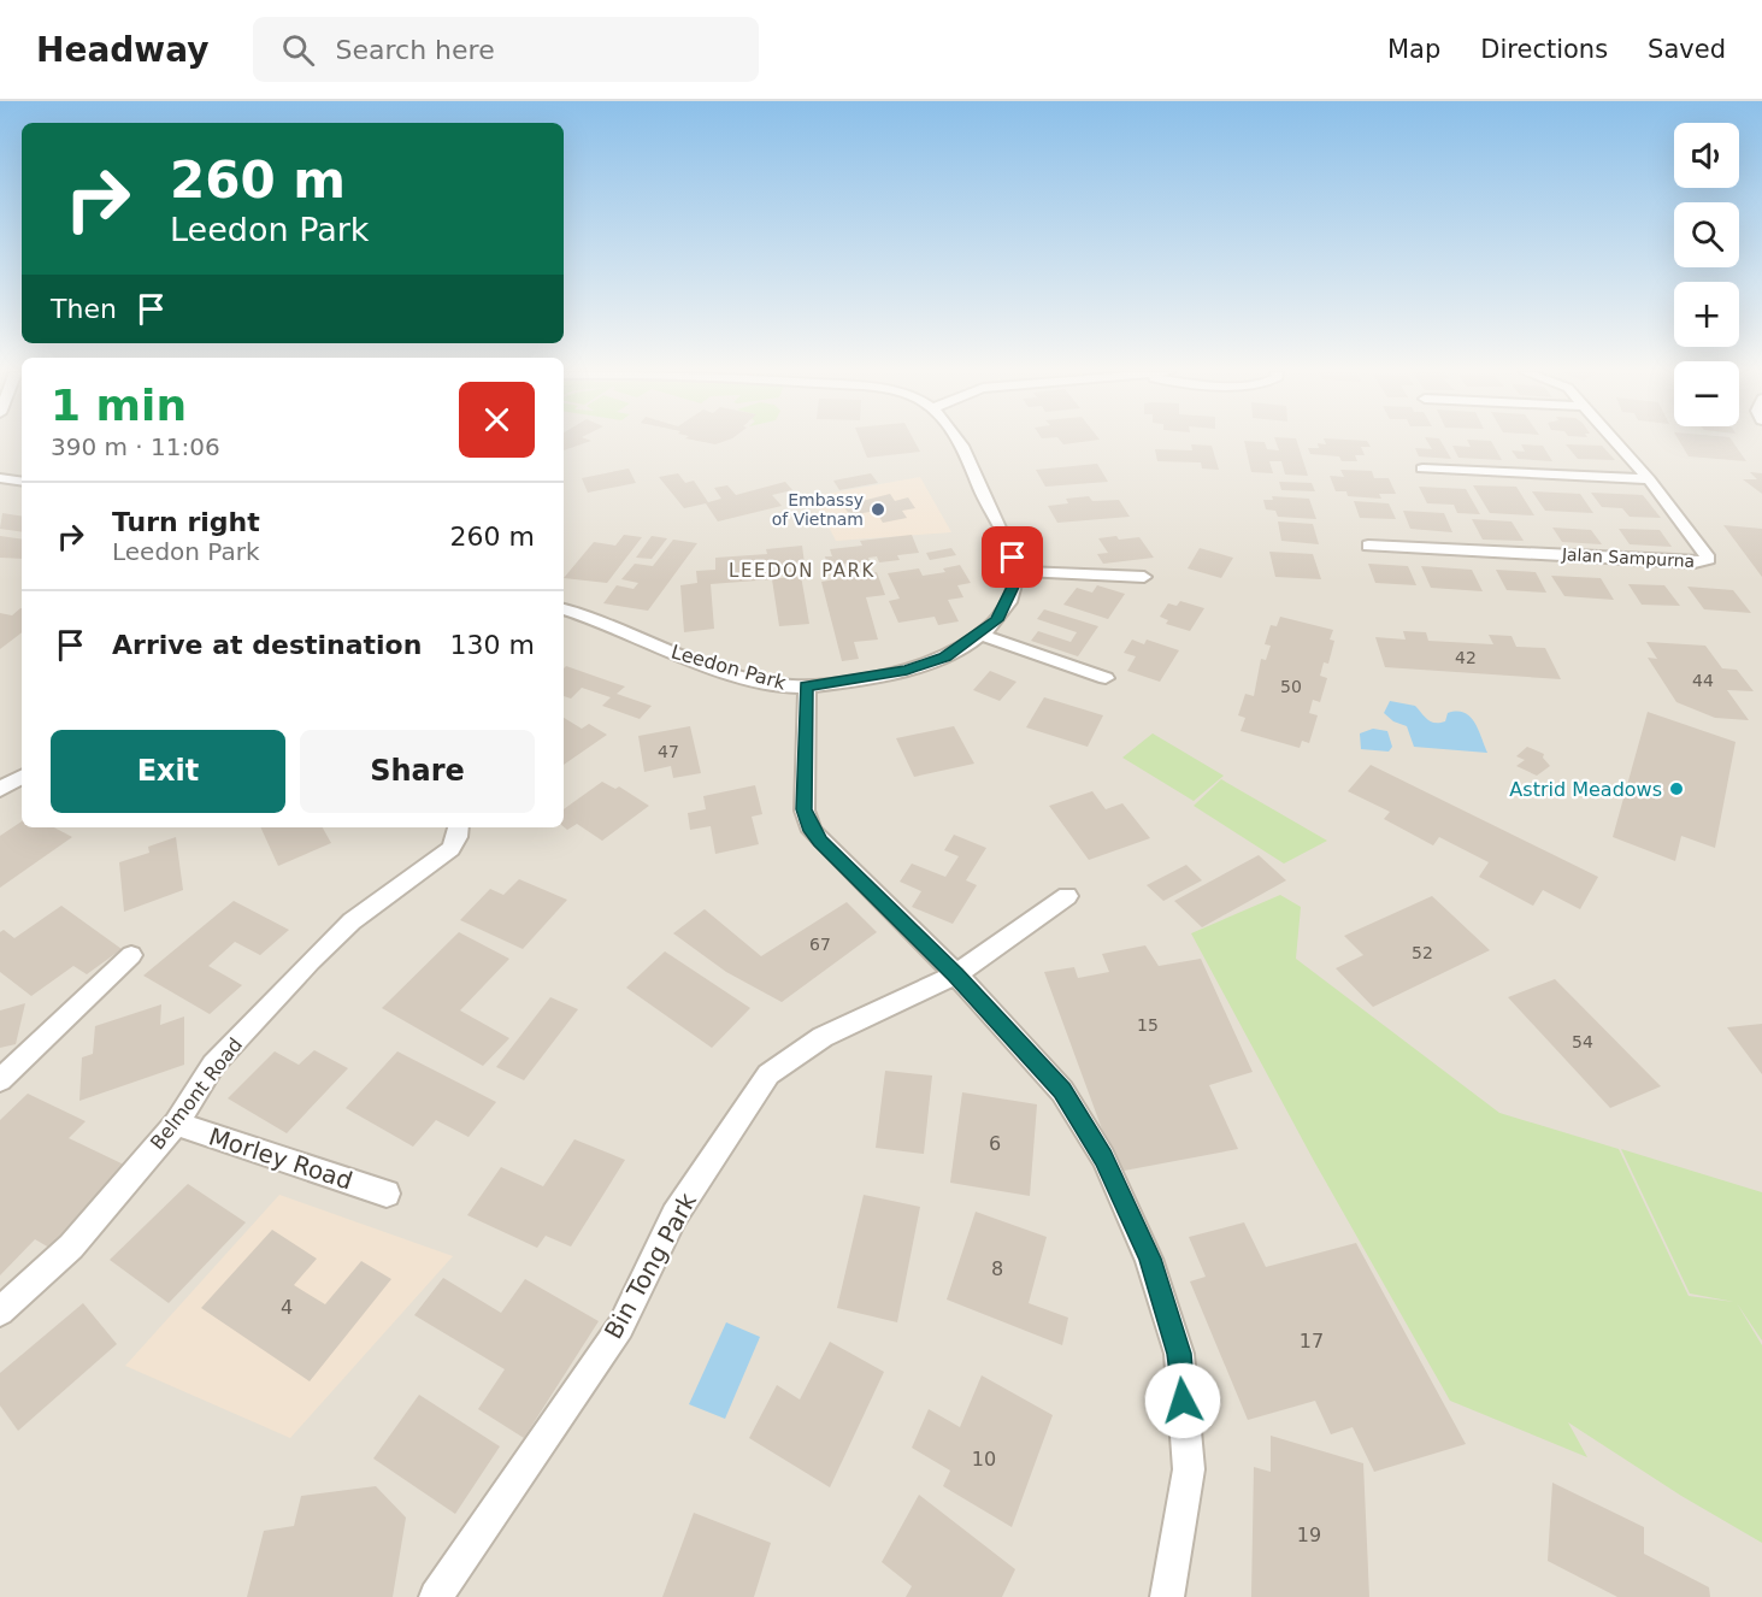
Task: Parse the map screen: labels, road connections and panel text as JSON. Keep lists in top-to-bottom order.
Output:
{
  "streets": {
    "street": [
      "Jalan Sampurna",
      "Leedon Park",
      "Belmont Road",
      "Morley Road",
      "Bin Tong Park"
    ]
  },
  "crossings": [
    ["Belmont Road", "Morley Road"]
  ],
  "districts": ["LEEDON PARK"],
  "places": ["Embassy of Vietnam", "Astrid Meadows"],
  "house_numbers": [
    "42",
    "44",
    "50",
    "47",
    "67",
    "52",
    "15",
    "54",
    "6",
    "8",
    "4",
    "17",
    "10",
    "19"
  ],
  "page": {
    "header": "Headway",
    "search": "Search here",
    "nav": ["Map", "Directions", "Saved"],
    "map_buttons": ["+", "−"],
    "turn": ["260 m", "Leedon Park"],
    "then": "Then",
    "heading": ["1 min", "390 m · 11:06"],
    "list": [
      {
        "name": "Turn right",
        "note": "Leedon Park",
        "value": "260 m"
      },
      {
        "name": "Arrive at destination",
        "value": "130 m"
      }
    ],
    "buttons": ["Exit", "Share"]
  }
}
